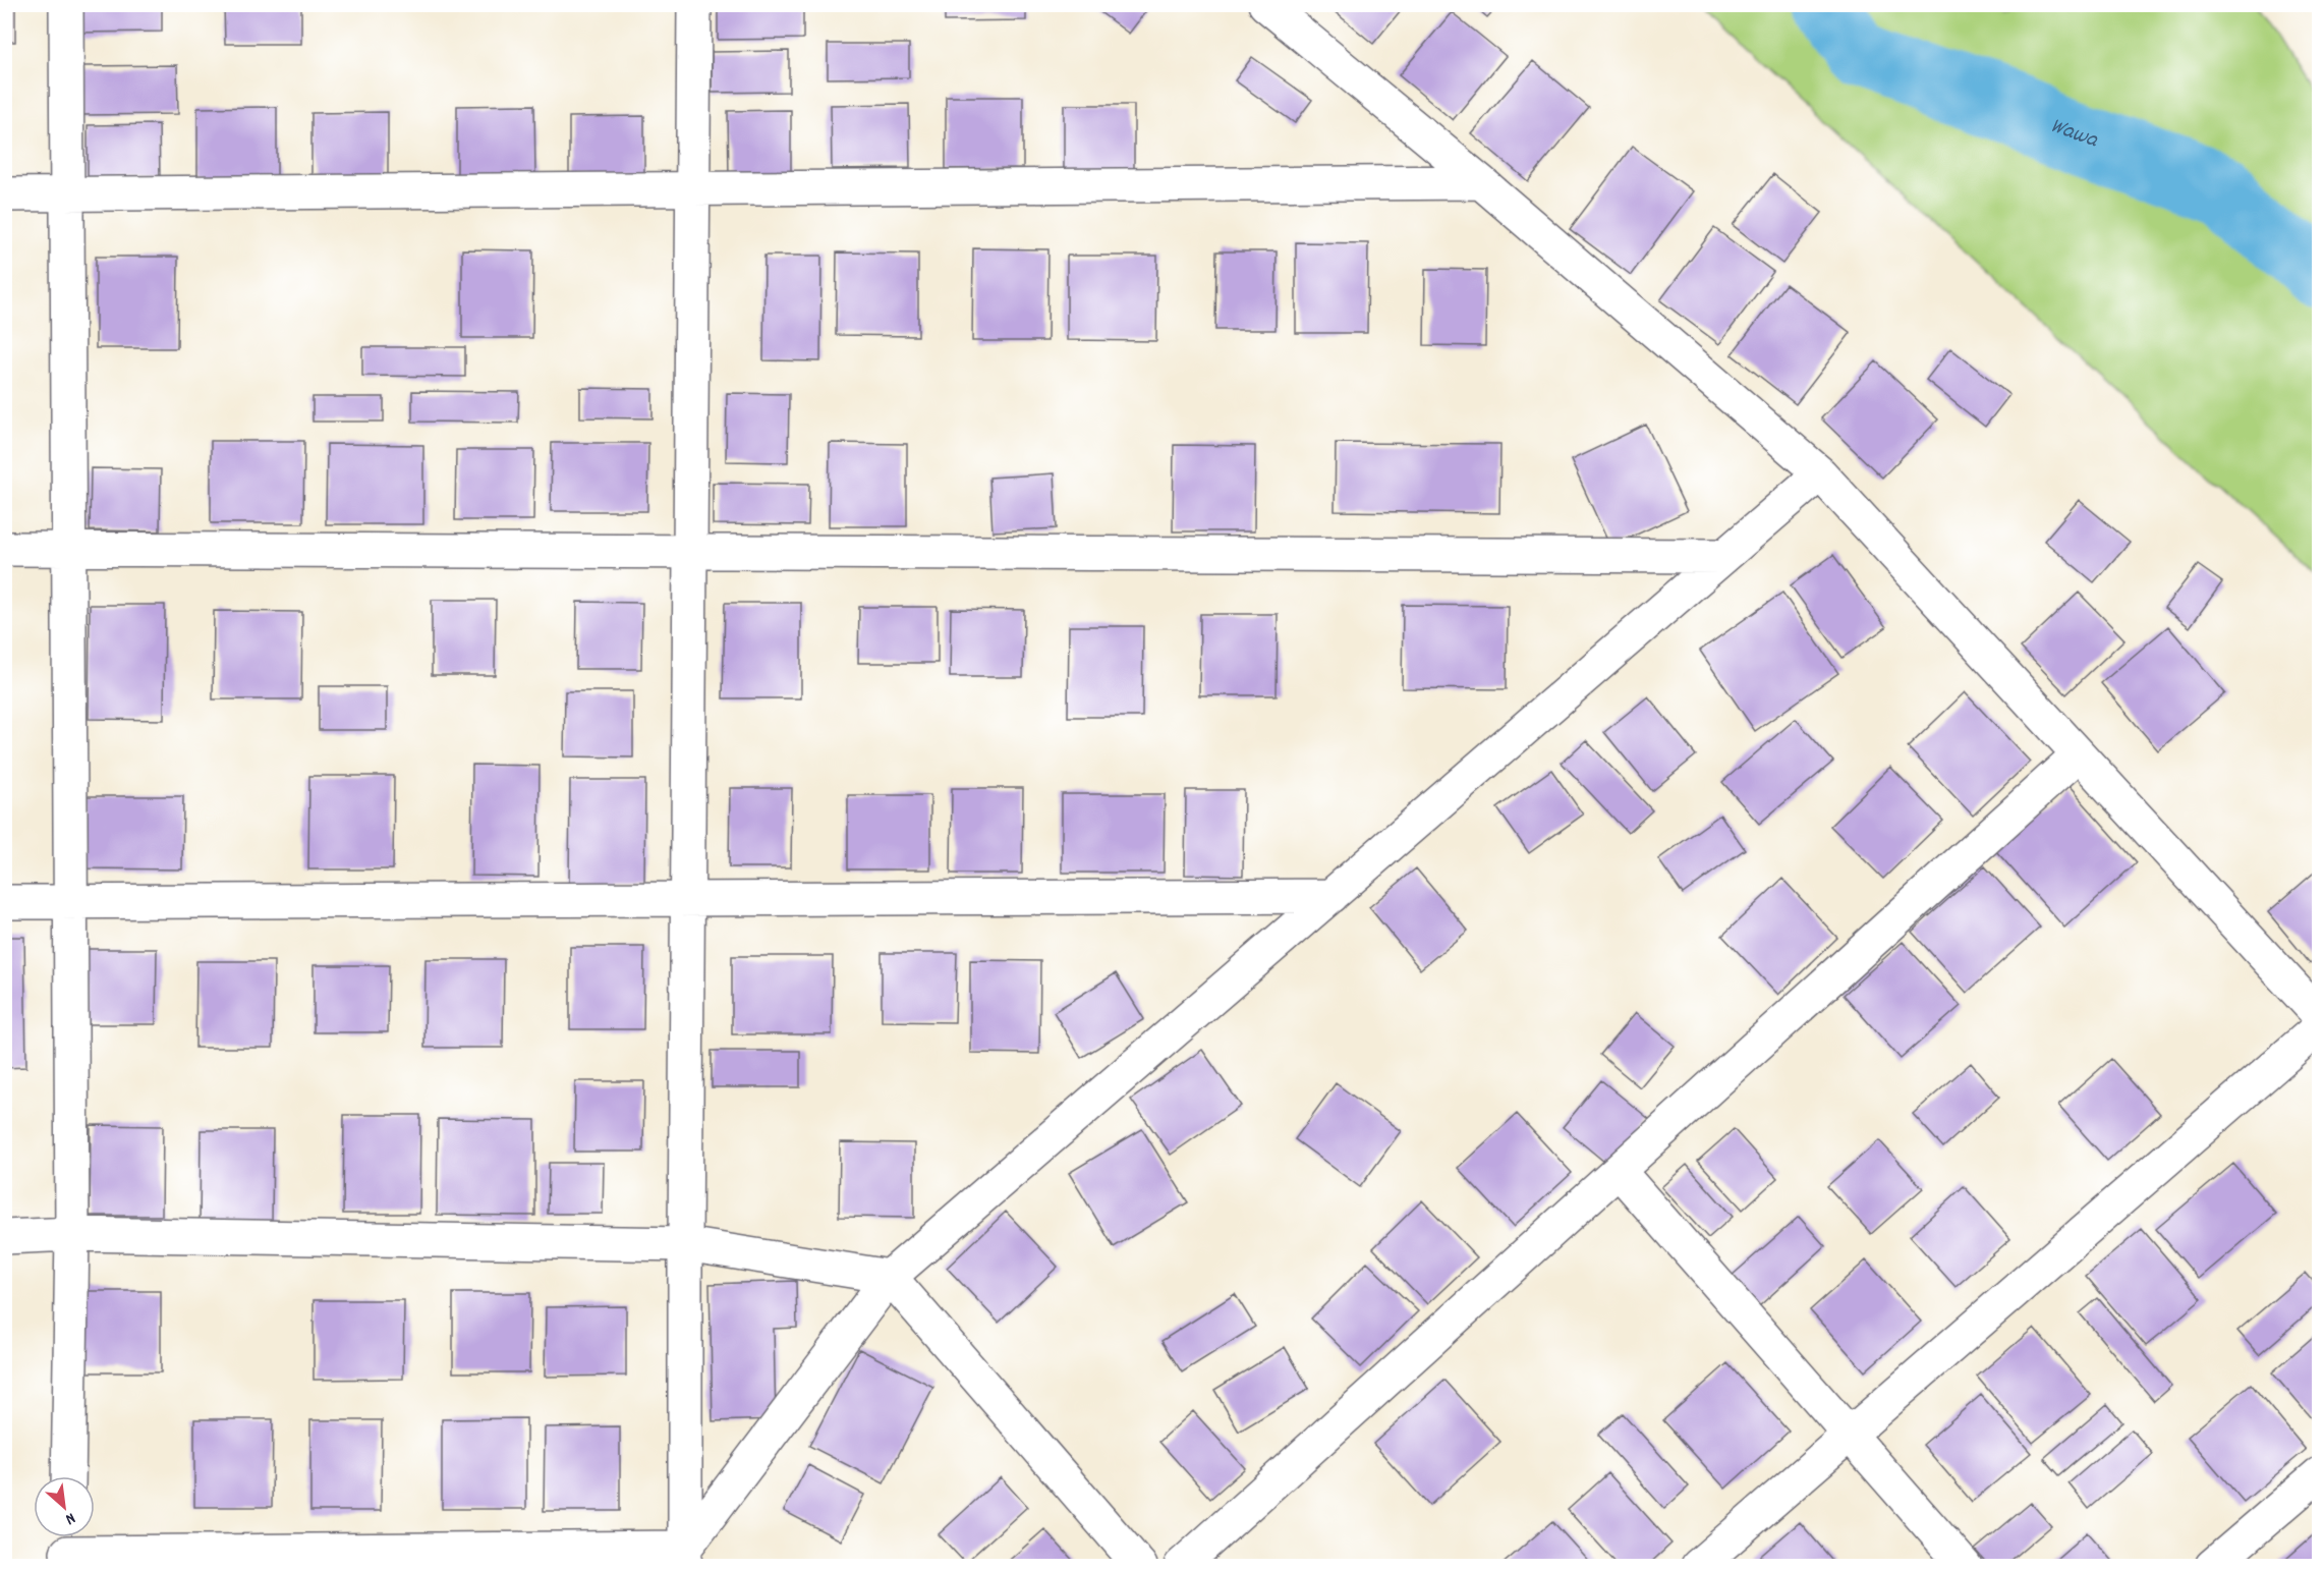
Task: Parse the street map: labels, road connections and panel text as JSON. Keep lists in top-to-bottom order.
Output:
{
  "water": ["Wawa"],
  "north": "bottom right"
}
